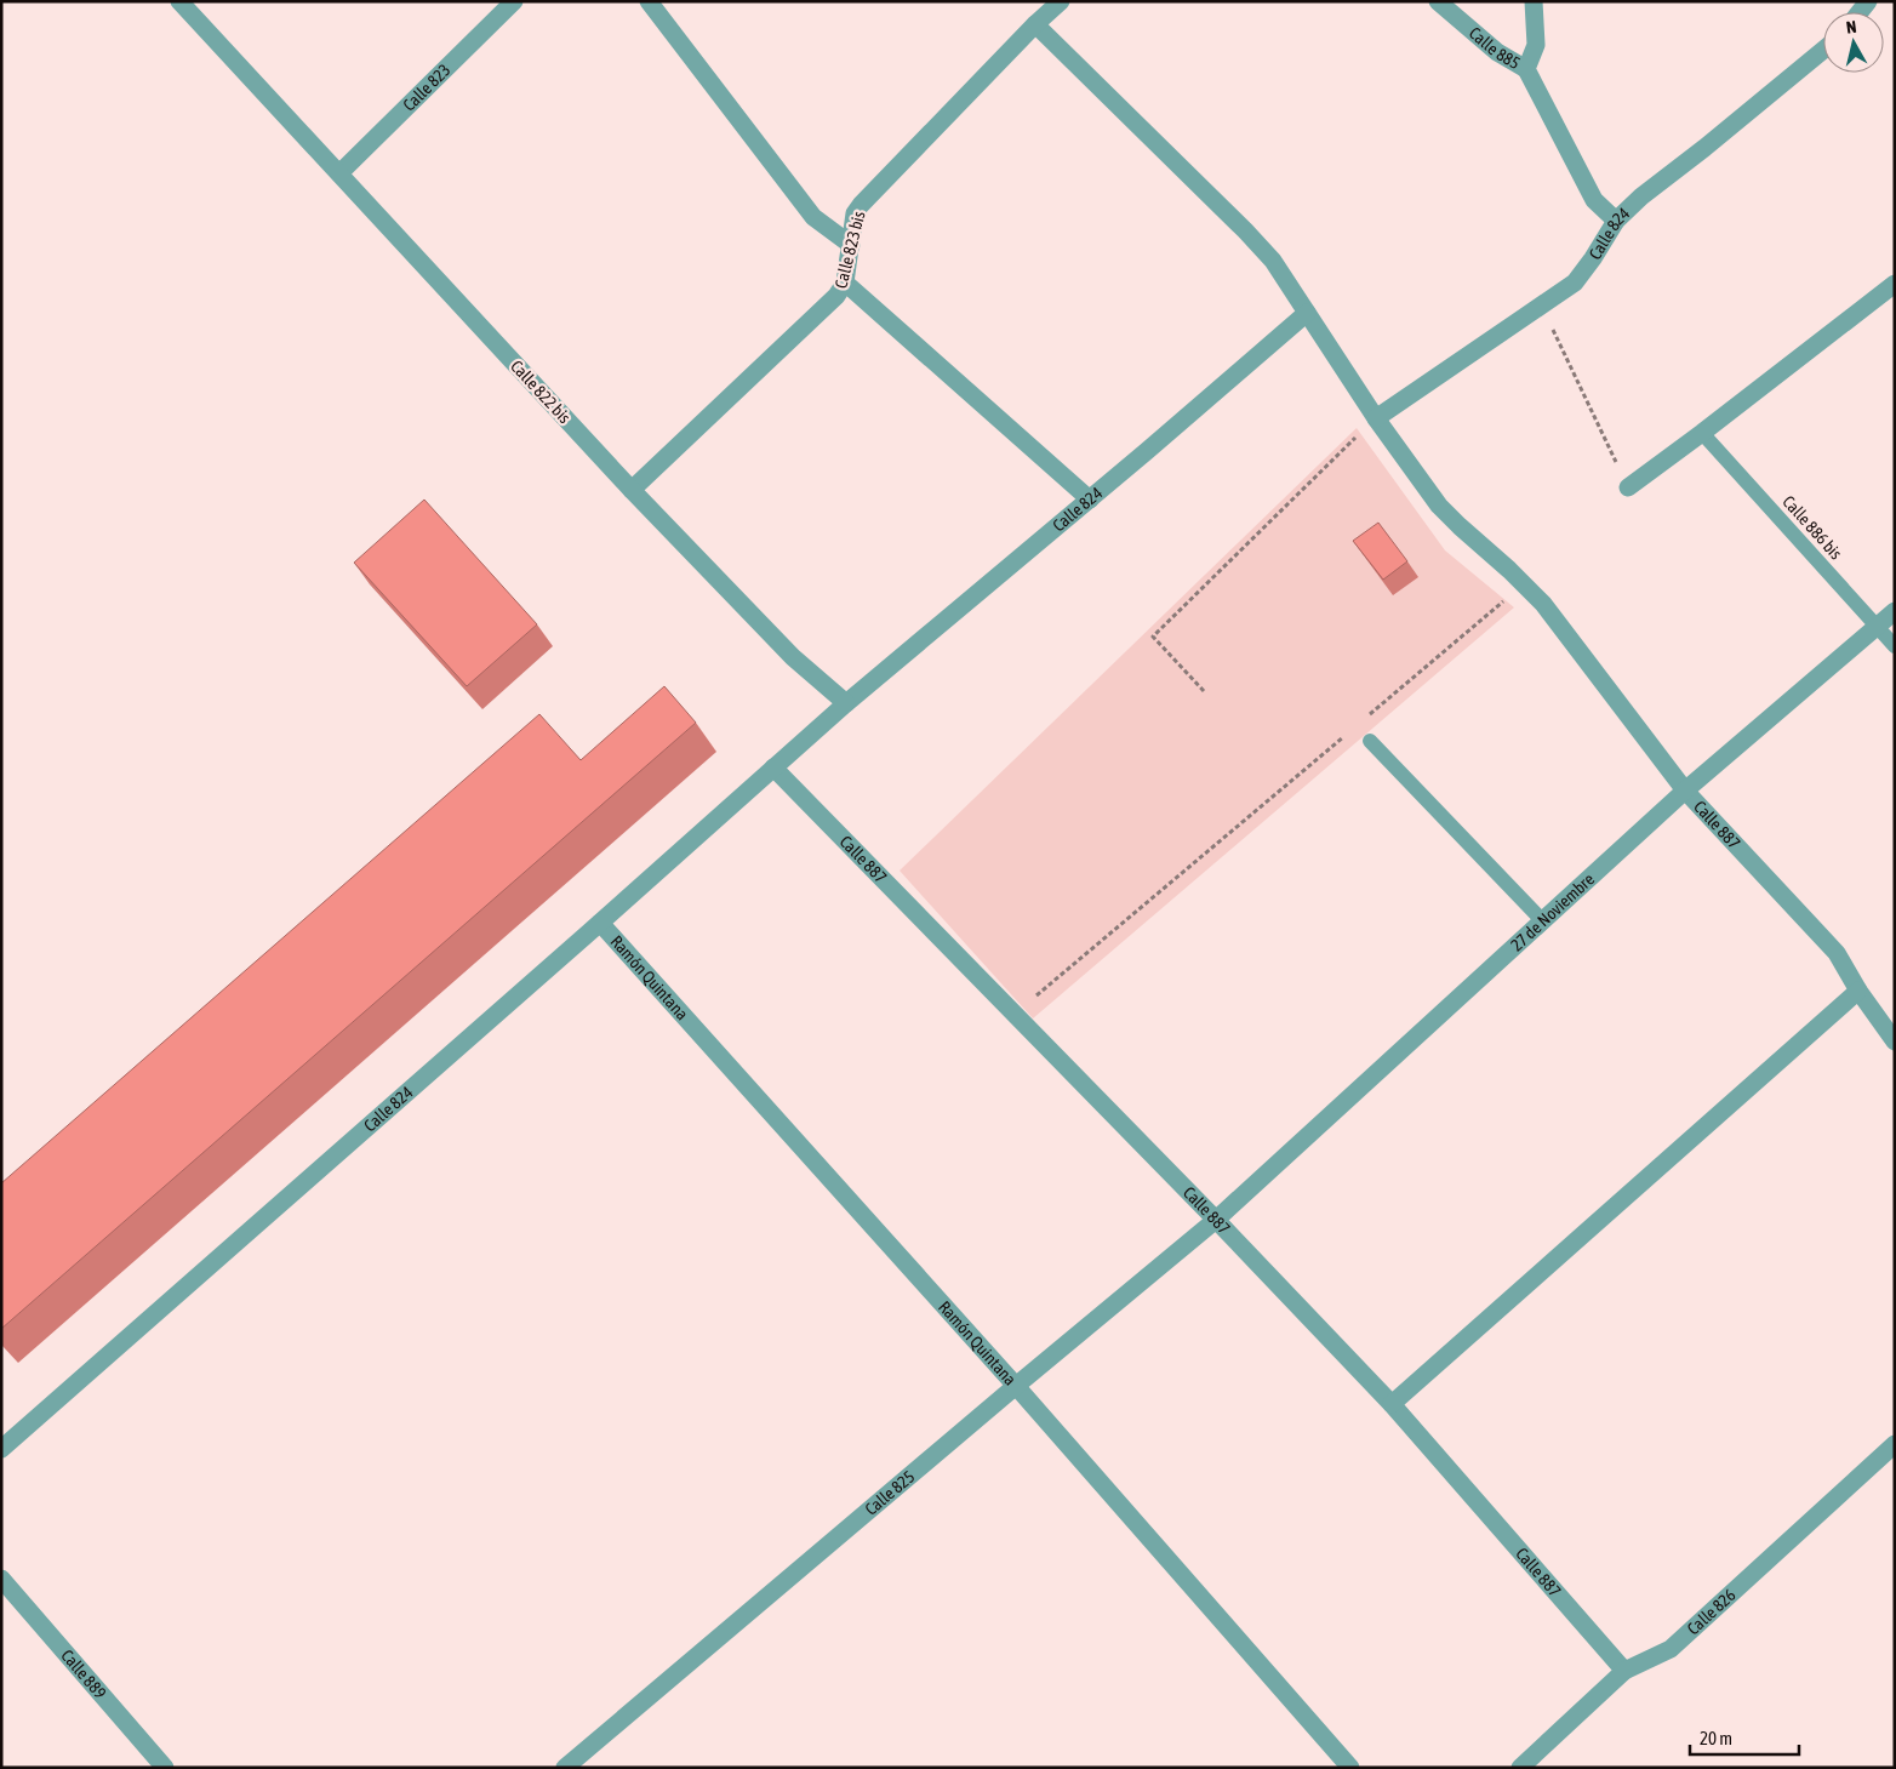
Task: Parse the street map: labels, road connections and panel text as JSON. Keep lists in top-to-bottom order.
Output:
{
  "streets": {
    "street": [
      "Calle 885",
      "Calle 823",
      "Calle 824",
      "Calle 823 bis",
      "Calle 822 bis",
      "Calle 887",
      "27 de Noviembre",
      "Ramón Quintana",
      "Calle 825",
      "Calle 826",
      "Calle 889"
    ],
    "lane": ["Calle 886 bis"]
  },
  "crossings": [
    ["Calle 823", "Calle 822 bis"],
    ["Calle 824", "Calle 822 bis"],
    ["Calle 824", "Calle 887"],
    ["Calle 824", "Ramón Quintana"],
    ["Calle 823 bis", "Calle 822 bis"],
    ["Calle 823 bis", "Calle 887"],
    ["Calle 886 bis", "27 de Noviembre"],
    ["Calle 887", "27 de Noviembre"],
    ["Calle 887", "Calle 825"],
    ["Calle 887", "Calle 826"],
    ["27 de Noviembre", "Calle 825"],
    ["Ramón Quintana", "Calle 825"]
  ],
  "scale_bar": "20 m",
  "north": "top"
}
